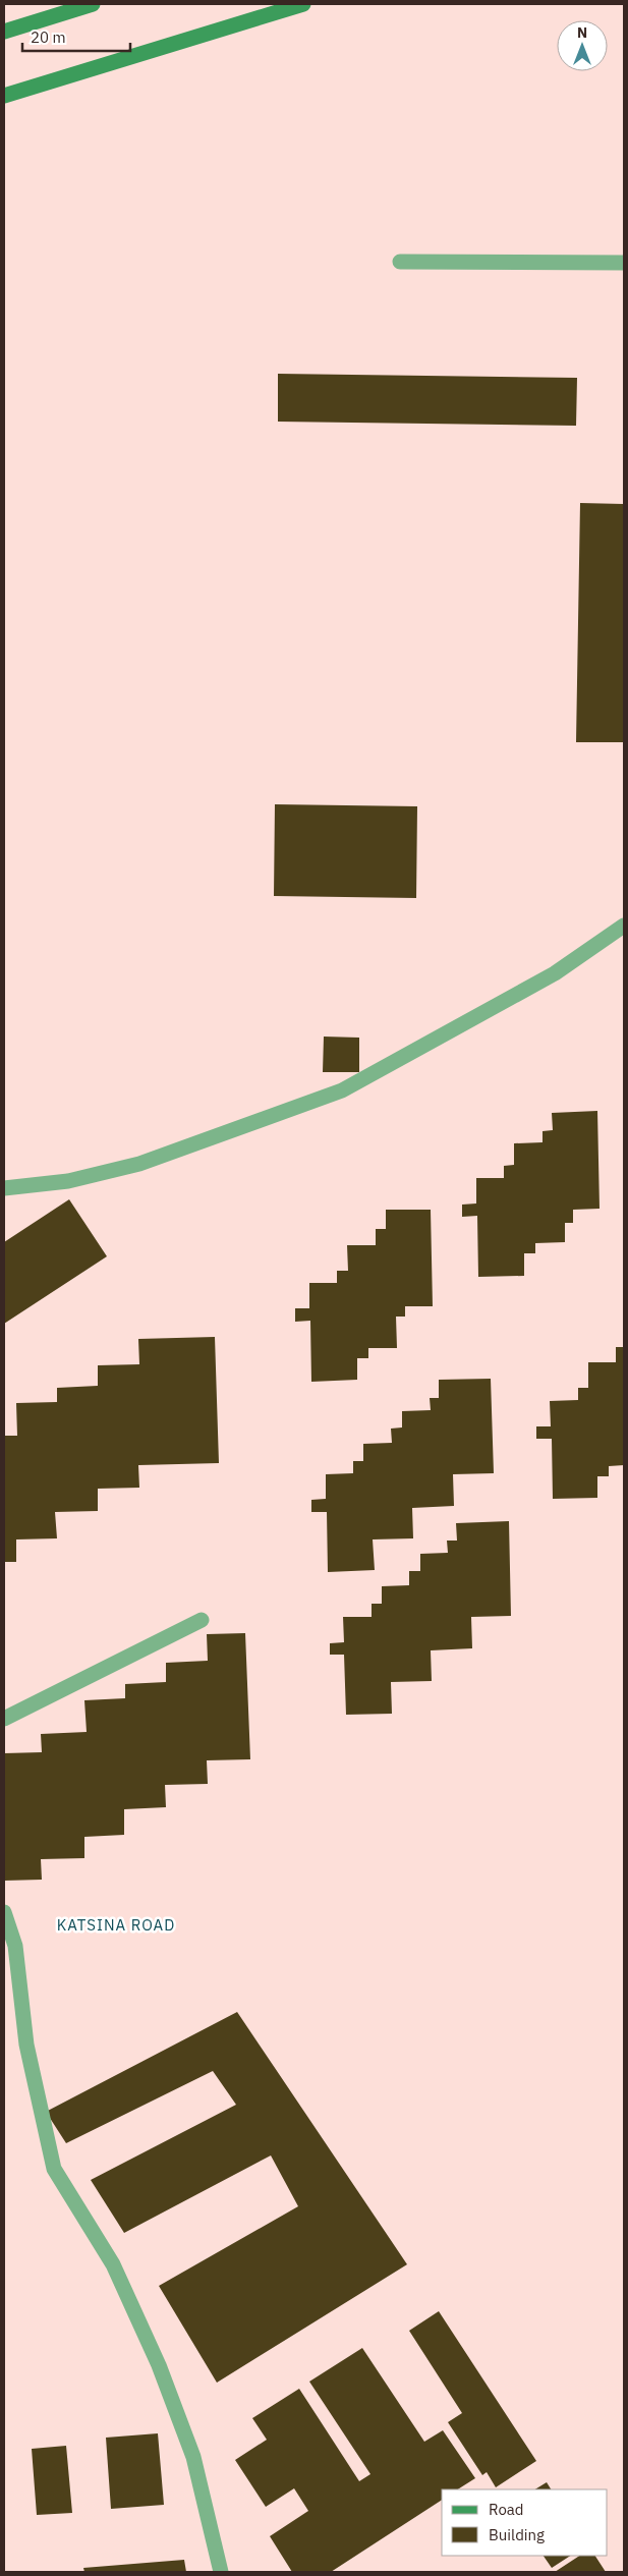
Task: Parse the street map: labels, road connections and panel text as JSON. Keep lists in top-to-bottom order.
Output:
{
  "districts": ["KATSINA ROAD"],
  "legend": ["Road", "Building"],
  "scale_bar": "20 m",
  "north": "top"
}
